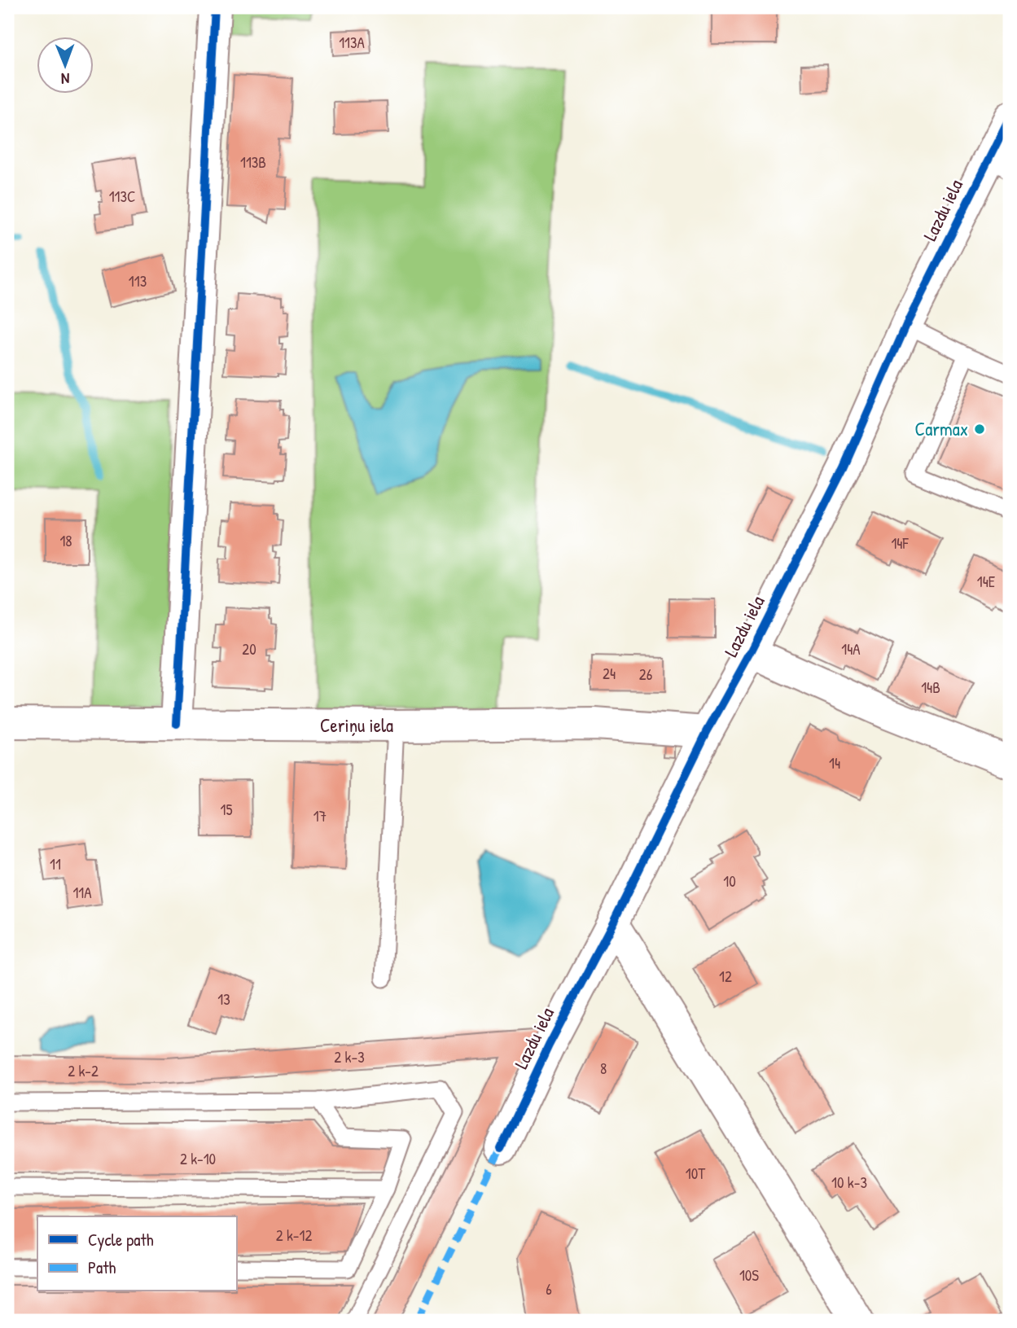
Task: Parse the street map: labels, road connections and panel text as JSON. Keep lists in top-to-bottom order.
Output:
{
  "streets": {
    "street": ["Lazdu iela", "Ceriņu iela"]
  },
  "crossings": [
    ["Lazdu iela", "Ceriņu iela"]
  ],
  "places": ["Carmax"],
  "house_numbers": [
    "113A",
    "113B",
    "113C",
    "113",
    "18",
    "14F",
    "14E",
    "20",
    "14A",
    "24",
    "26",
    "14B",
    "14",
    "15",
    "17",
    "11",
    "10",
    "11A",
    "12",
    "13",
    "2 k-3",
    "8",
    "2 k-2",
    "2 k-10",
    "10T",
    "10 k-3",
    "2 k-12",
    "10S",
    "6"
  ],
  "legend": ["Cycle path", "Path"],
  "north": "bottom"
}
